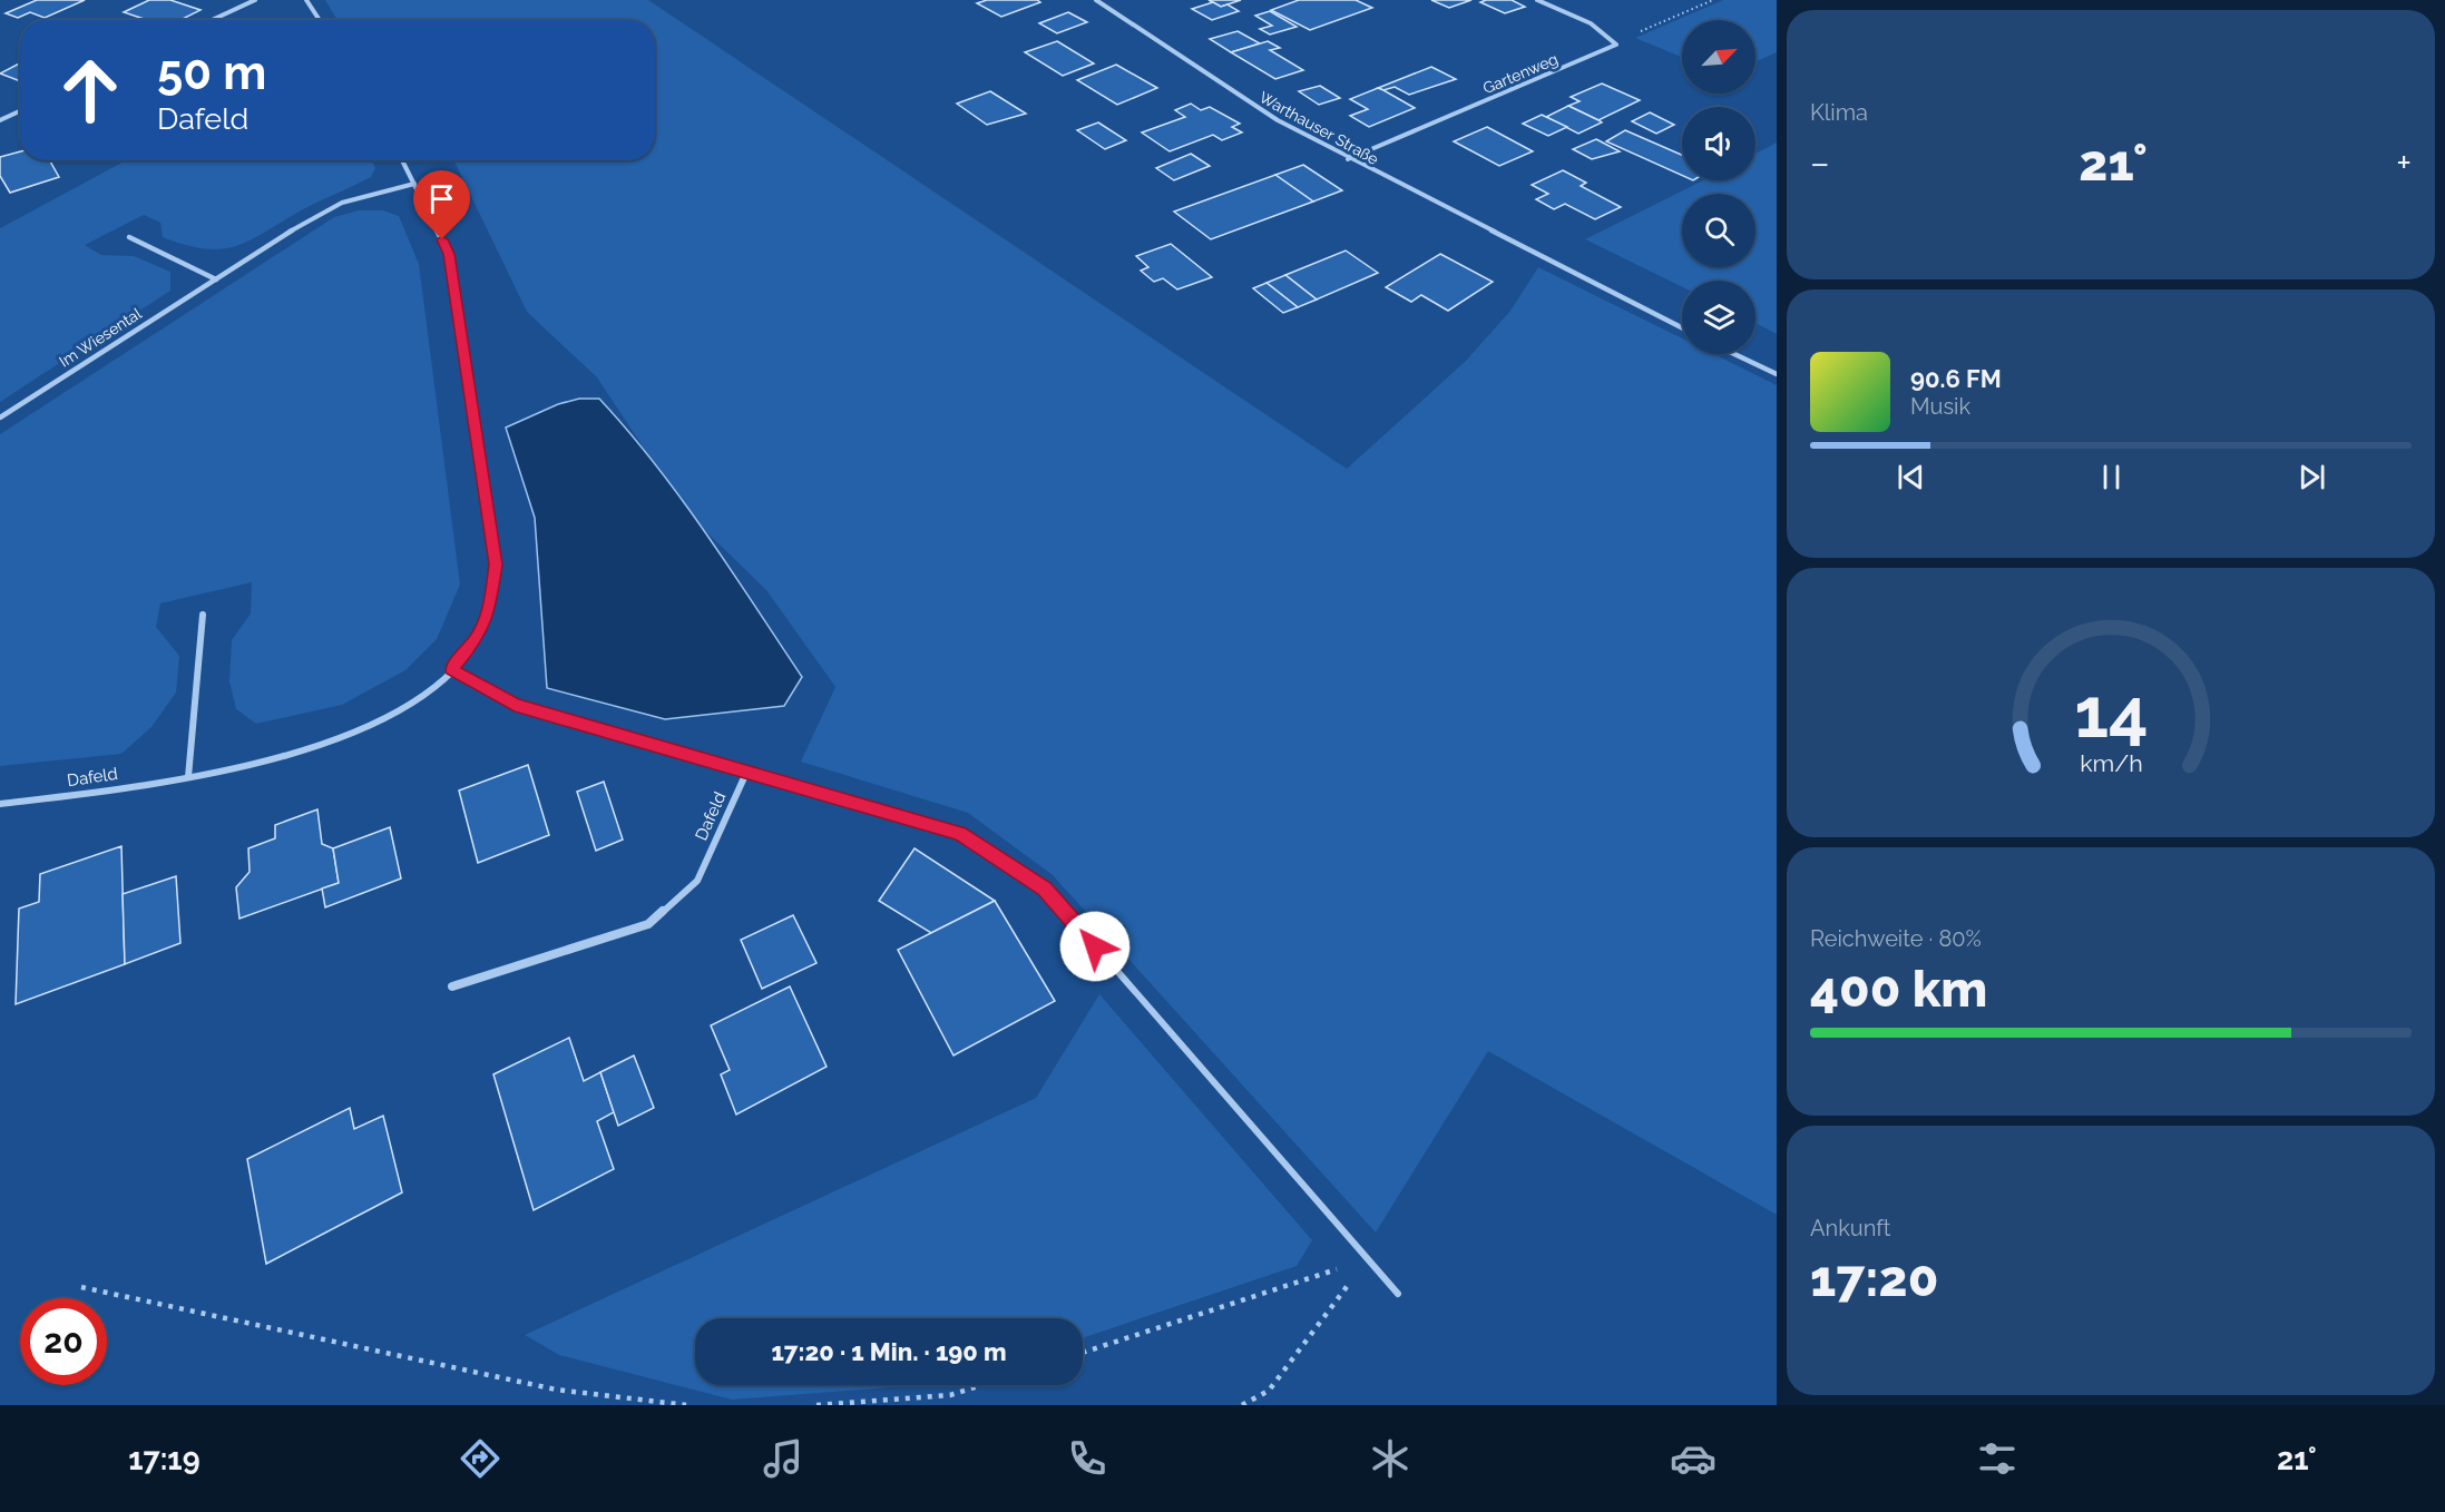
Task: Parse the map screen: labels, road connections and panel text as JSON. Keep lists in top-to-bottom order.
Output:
{
  "streets": {
    "street": [
      "Gartenweg",
      "Warthauser Straße",
      "Im Wiesental",
      "Dafeld"
    ]
  },
  "crossings": [
    ["Gartenweg", "Warthauser Straße"],
    ["Im Wiesental", "Dafeld"]
  ],
  "north": "top right",
  "page": {
    "tile": [
      "Klima",
      ["Reichweite · 80%", "400 km"],
      ["Ankunft", "17:20"]
    ],
    "turn": ["50 m", "Dafeld"],
    "heat": ["−", "21°", "+"],
    "song": ["90.6 FM", "Musik"],
    "limit": "20",
    "trip": "17:20 · 1 Min. · 190 m",
    "tabs": ["17:19", "21°"],
    "gauge": ["14", "km/h"]
  }
}
